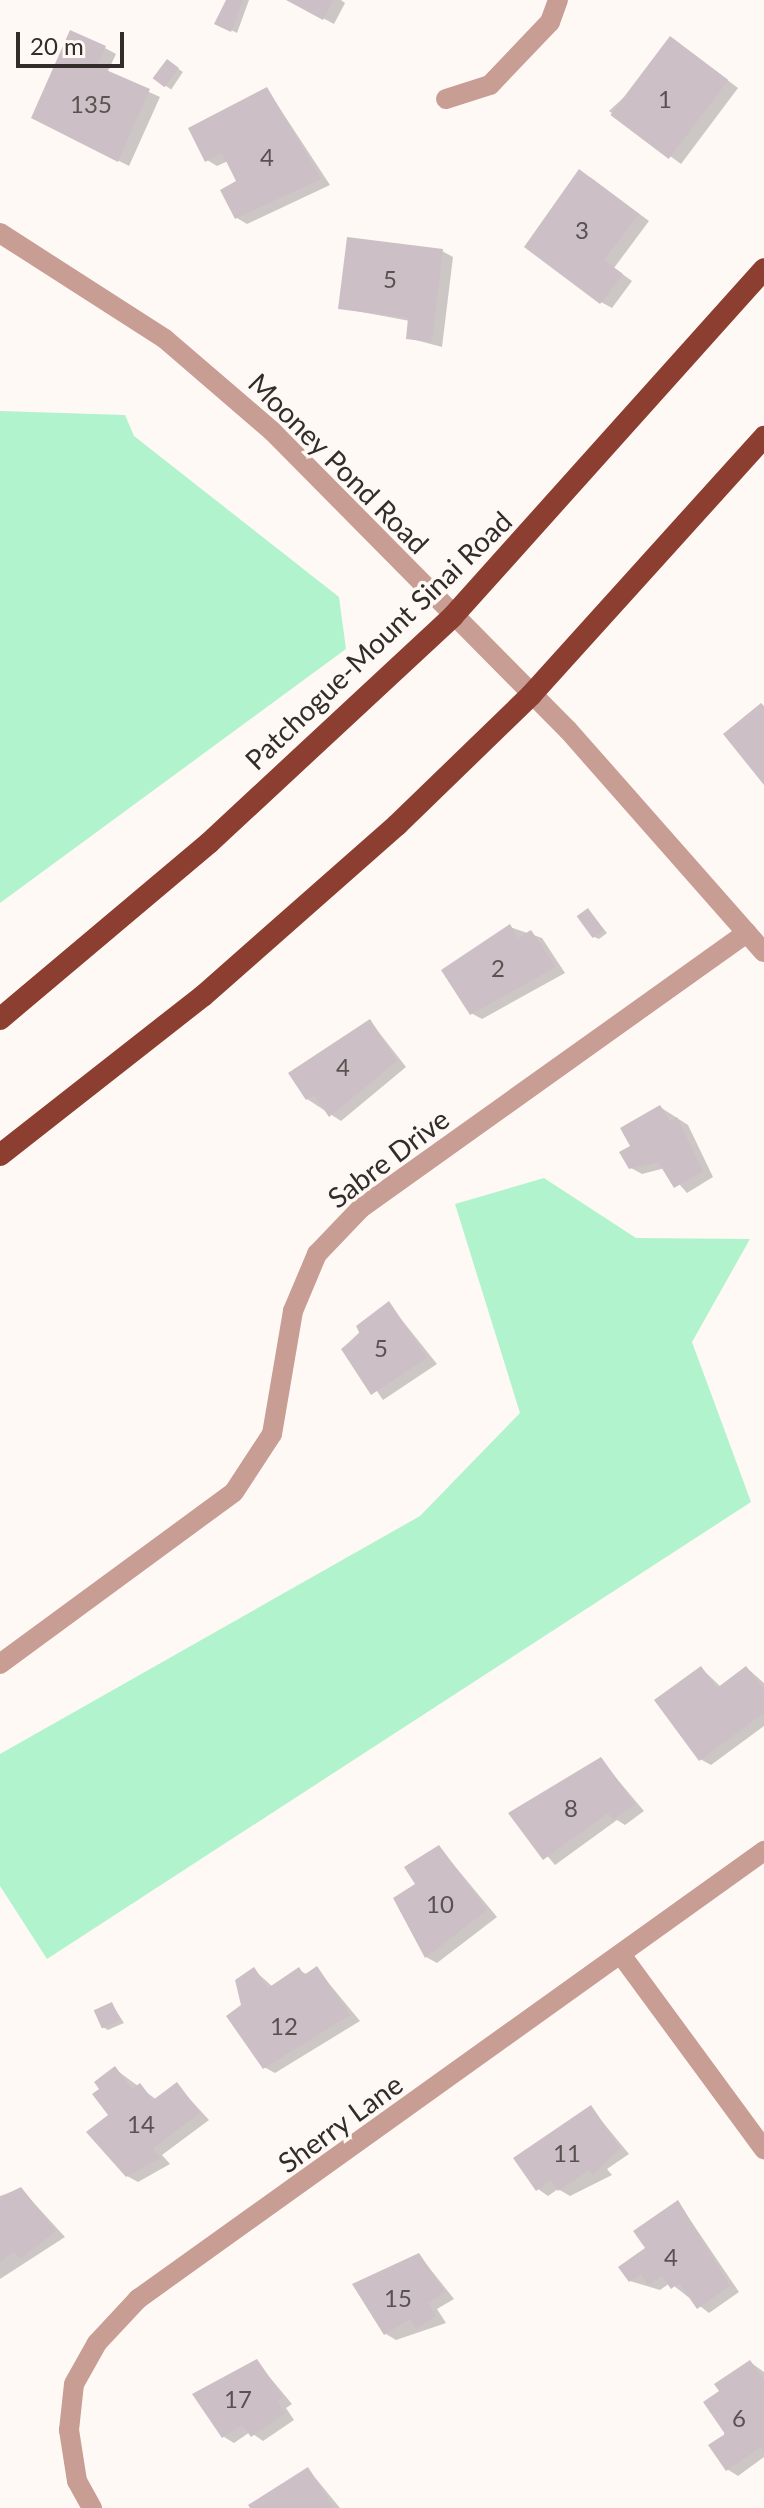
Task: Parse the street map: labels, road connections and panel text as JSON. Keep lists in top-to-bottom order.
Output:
{
  "streets": {
    "highway": ["Patchogue-Mount Sinai Road"],
    "street": ["Mooney Pond Road", "Sabre Drive", "Sherry Lane"]
  },
  "crossings": [
    ["Mooney Pond Road", "Patchogue-Mount Sinai Road"],
    ["Mooney Pond Road", "Sabre Drive"]
  ],
  "house_numbers": [
    "1",
    "135",
    "4",
    "3",
    "5",
    "2",
    "4",
    "5",
    "8",
    "10",
    "12",
    "14",
    "11",
    "4",
    "15",
    "17",
    "6"
  ],
  "scale_bar": "20 m"
}
